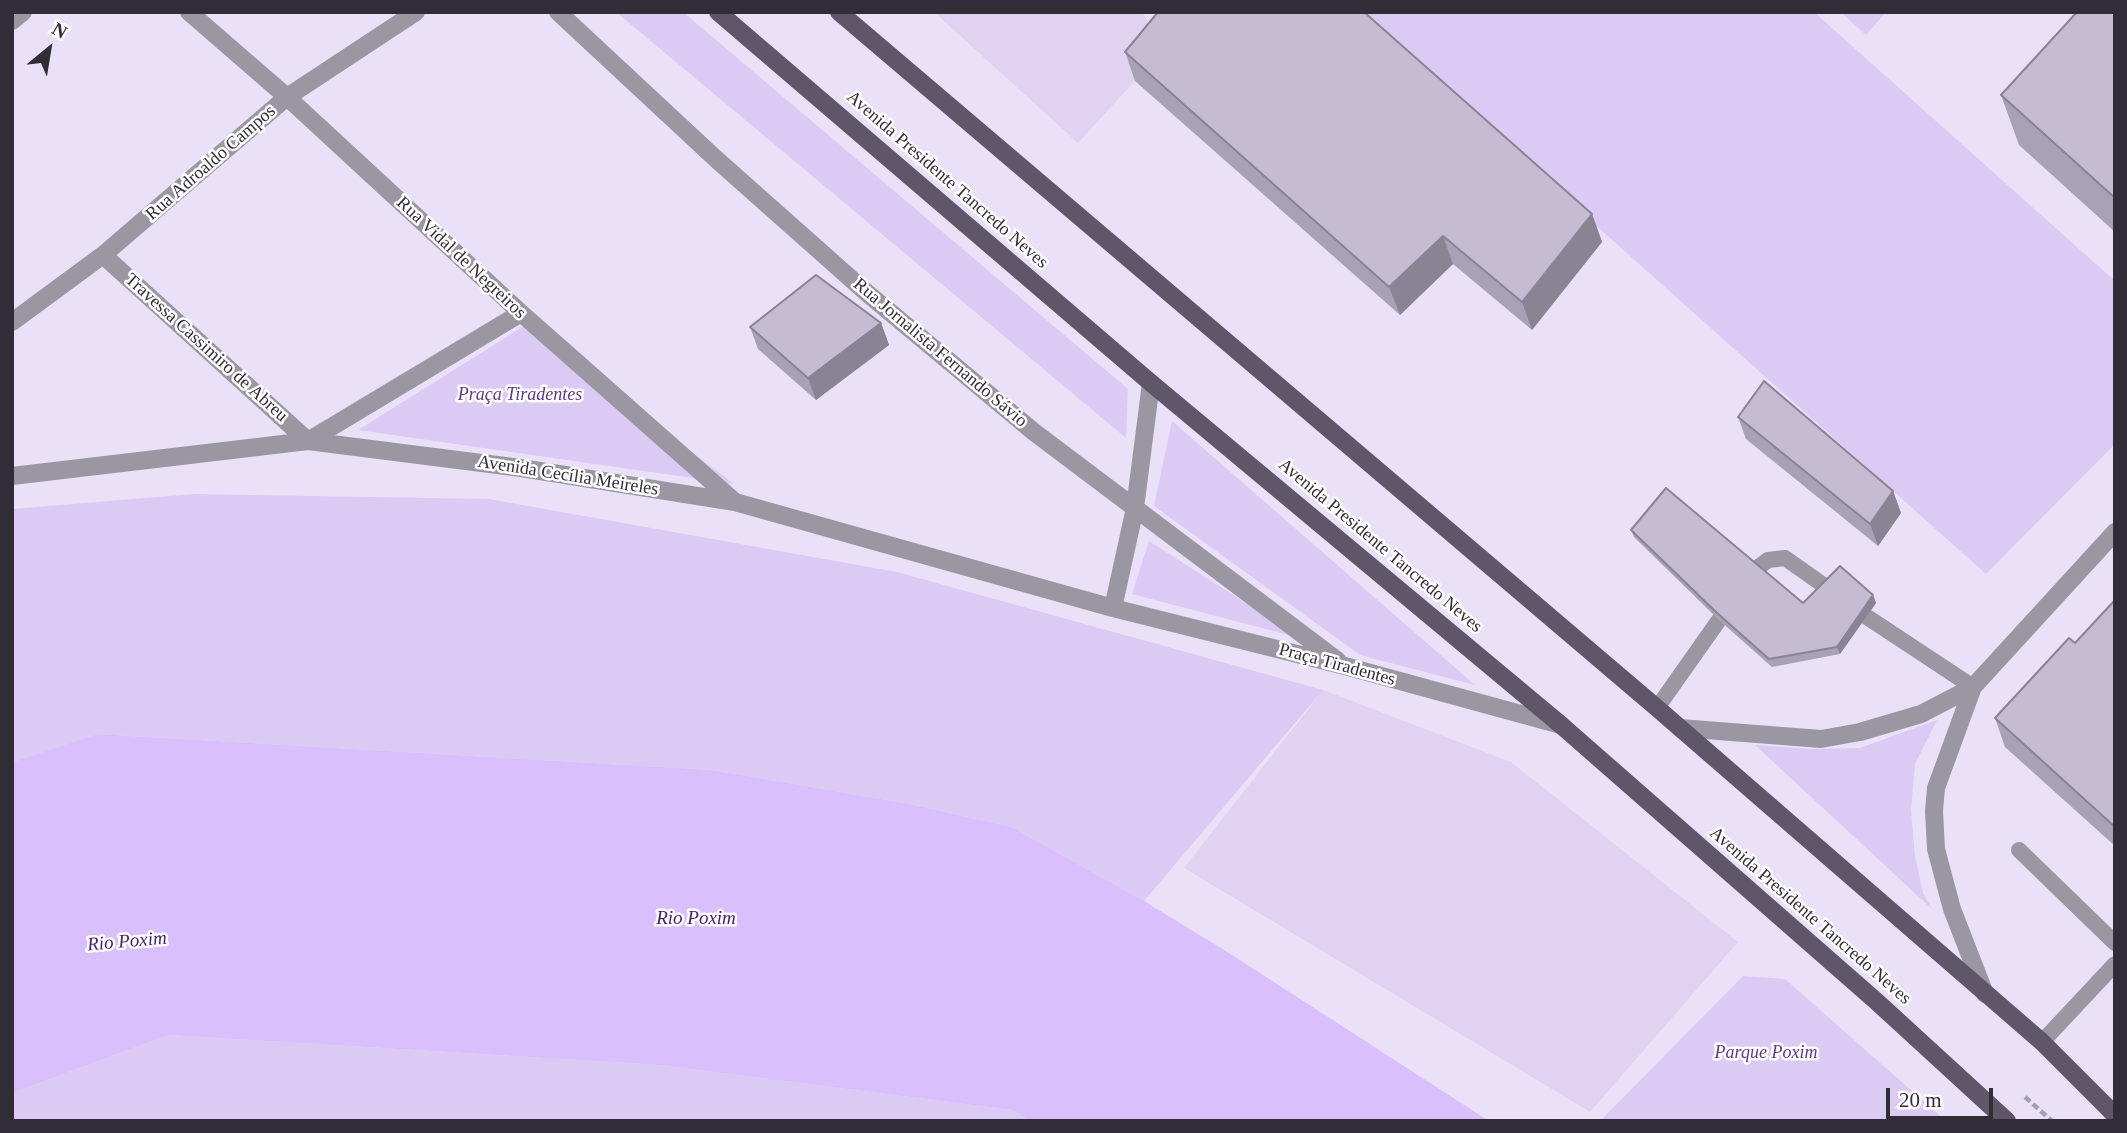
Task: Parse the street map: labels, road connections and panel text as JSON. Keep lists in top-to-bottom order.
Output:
{
  "streets": {
    "main road": ["Avenida Presidente Tancredo Neves"],
    "street": [
      "Rua Adroaldo Campos",
      "Rua Vidal de Negreiros",
      "Travessa Cassimiro de Abreu",
      "Rua Jornalista Fernando Sávio",
      "Avenida Cecília Meireles",
      "Praça Tiradentes"
    ]
  },
  "crossings": [
    ["Rua Adroaldo Campos", "Rua Vidal de Negreiros"],
    ["Rua Adroaldo Campos", "Travessa Cassimiro de Abreu"],
    ["Avenida Presidente Tancredo Neves", "Praça Tiradentes"],
    ["Rua Vidal de Negreiros", "Avenida Cecília Meireles"],
    ["Travessa Cassimiro de Abreu", "Avenida Cecília Meireles"],
    ["Rua Jornalista Fernando Sávio", "Praça Tiradentes"],
    ["Avenida Cecília Meireles", "Praça Tiradentes"]
  ],
  "water": ["Rio Poxim"],
  "parks": ["Praça Tiradentes", "Parque Poxim"],
  "scale_bar": "20 m",
  "north": "top right"
}
